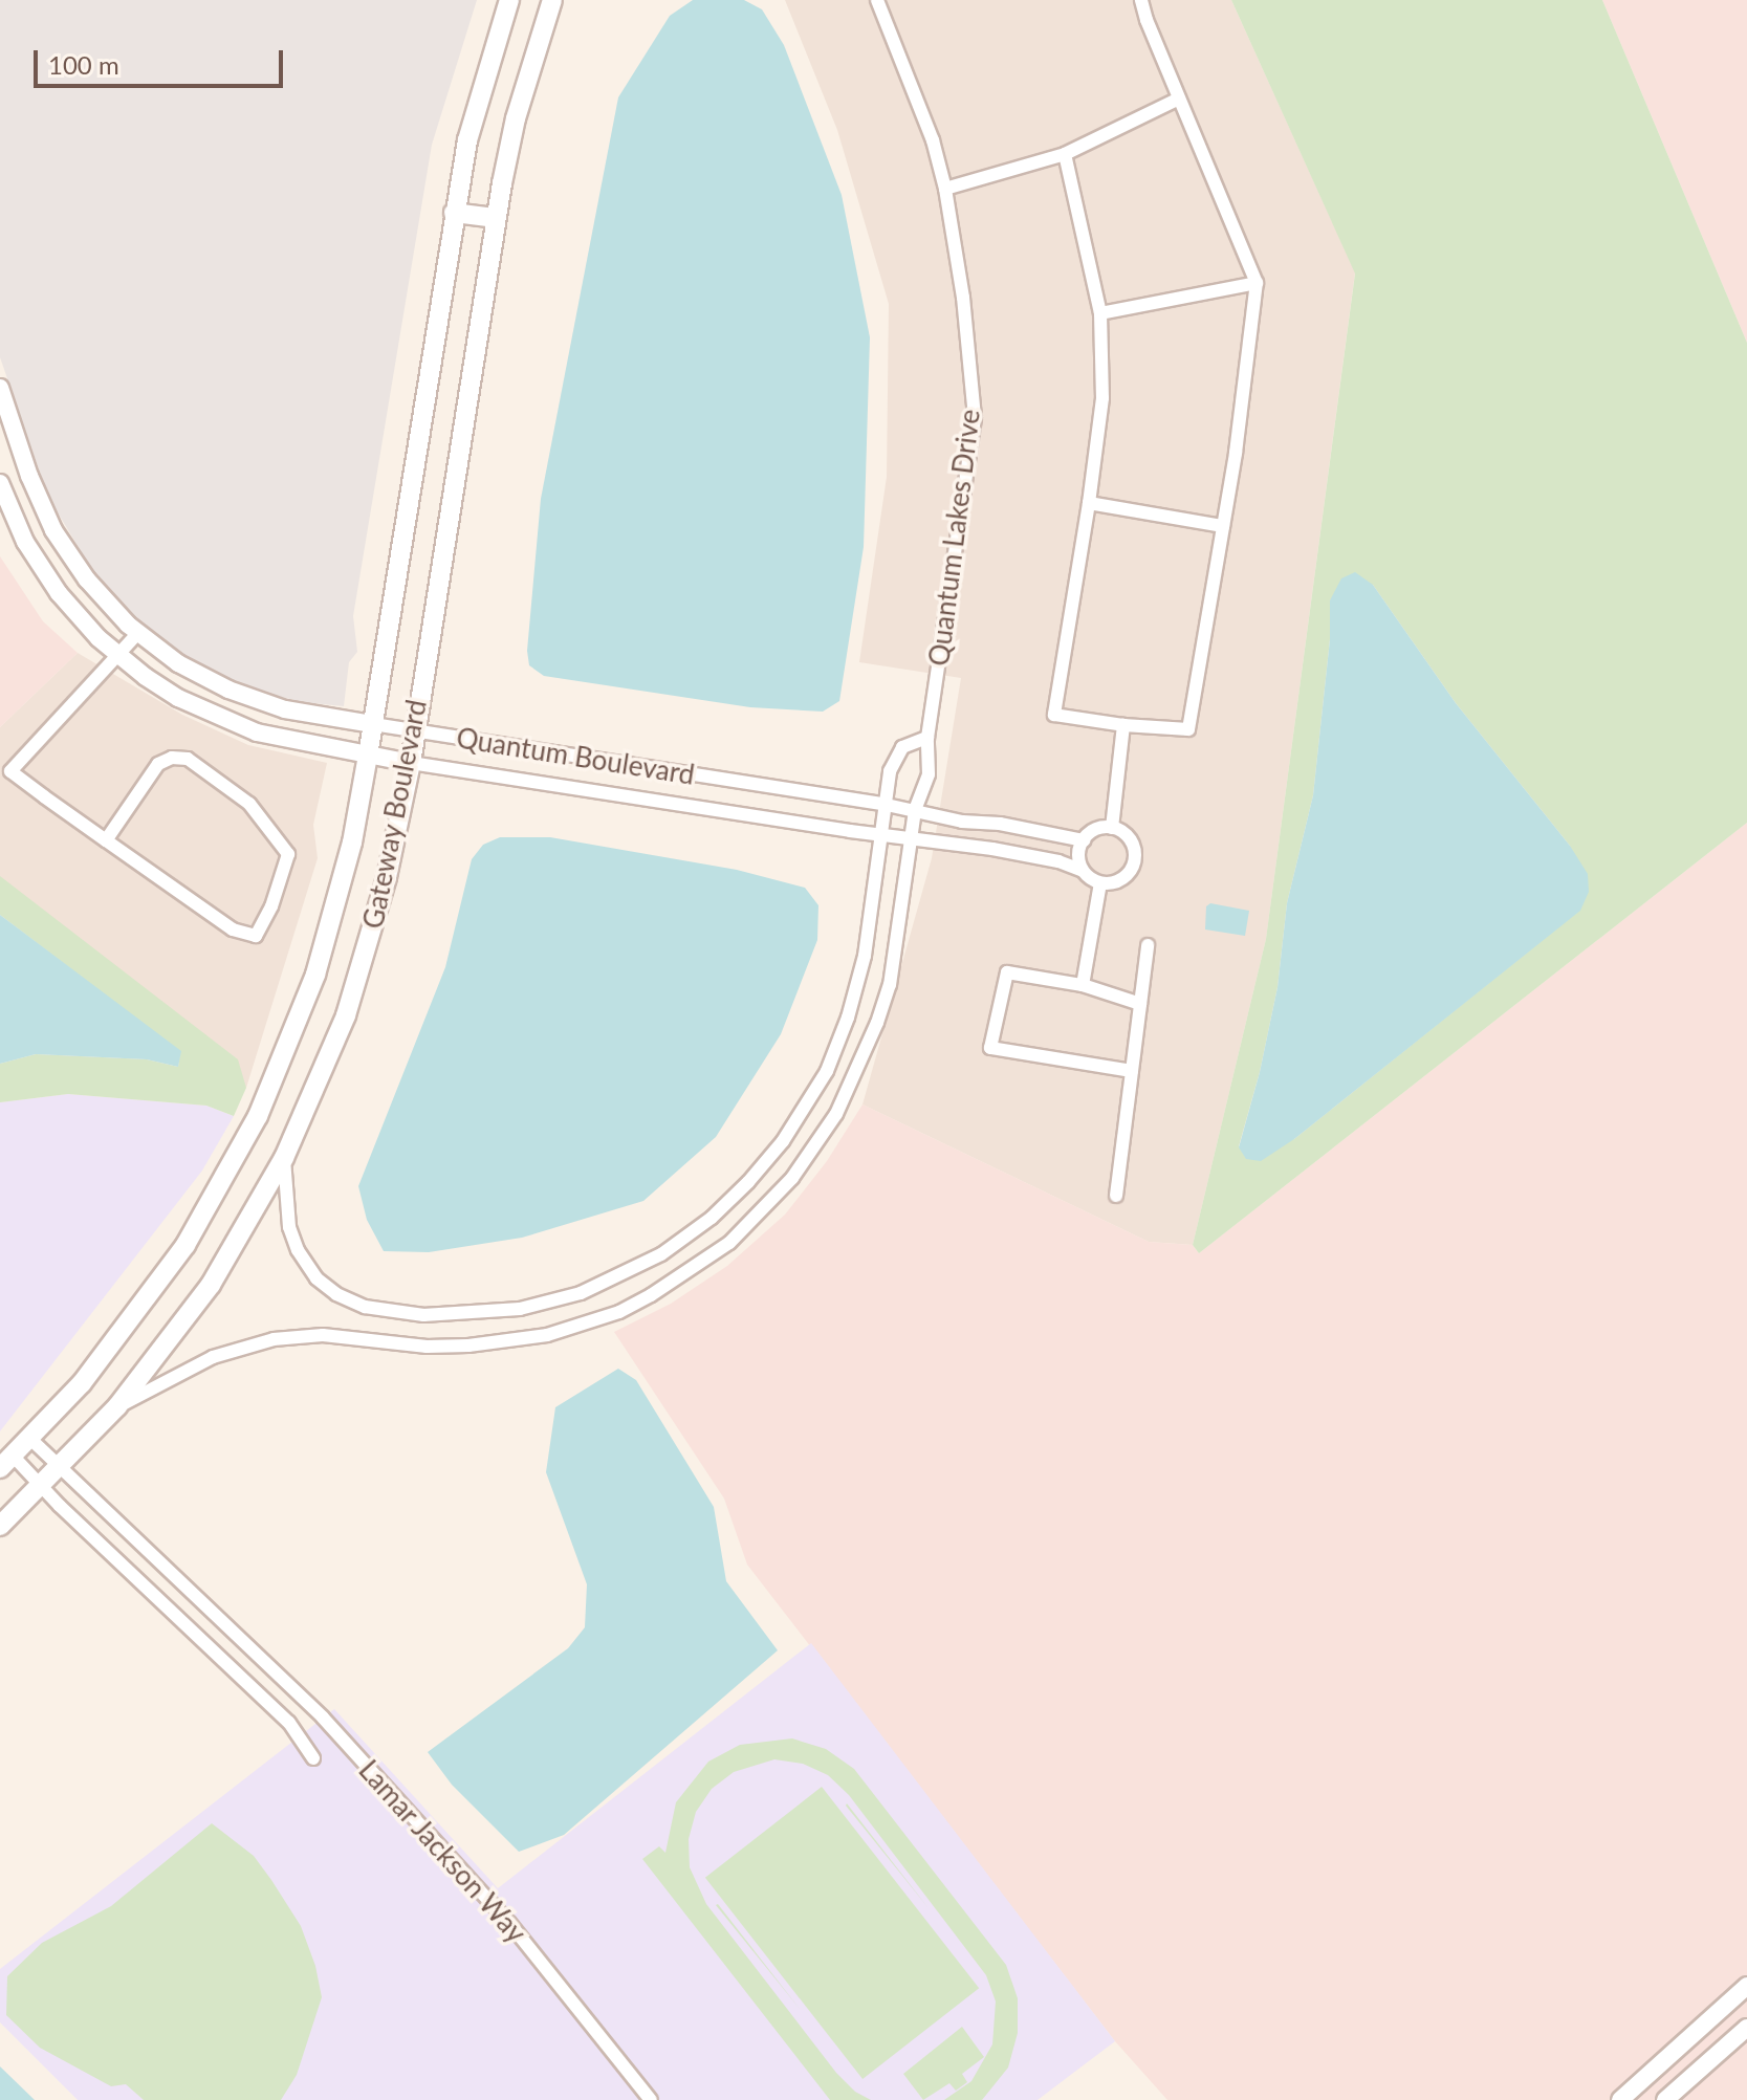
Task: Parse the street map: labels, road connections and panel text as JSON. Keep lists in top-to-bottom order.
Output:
{
  "streets": {
    "main road": ["Gateway Boulevard"],
    "street": ["Quantum Lakes Drive", "Quantum Boulevard", "Lamar Jackson Way"]
  },
  "crossings": [
    ["Quantum Lakes Drive", "Quantum Boulevard"],
    ["Quantum Lakes Drive", "Gateway Boulevard"],
    ["Quantum Boulevard", "Gateway Boulevard"],
    ["Gateway Boulevard", "Lamar Jackson Way"]
  ],
  "scale_bar": "100 m"
}
